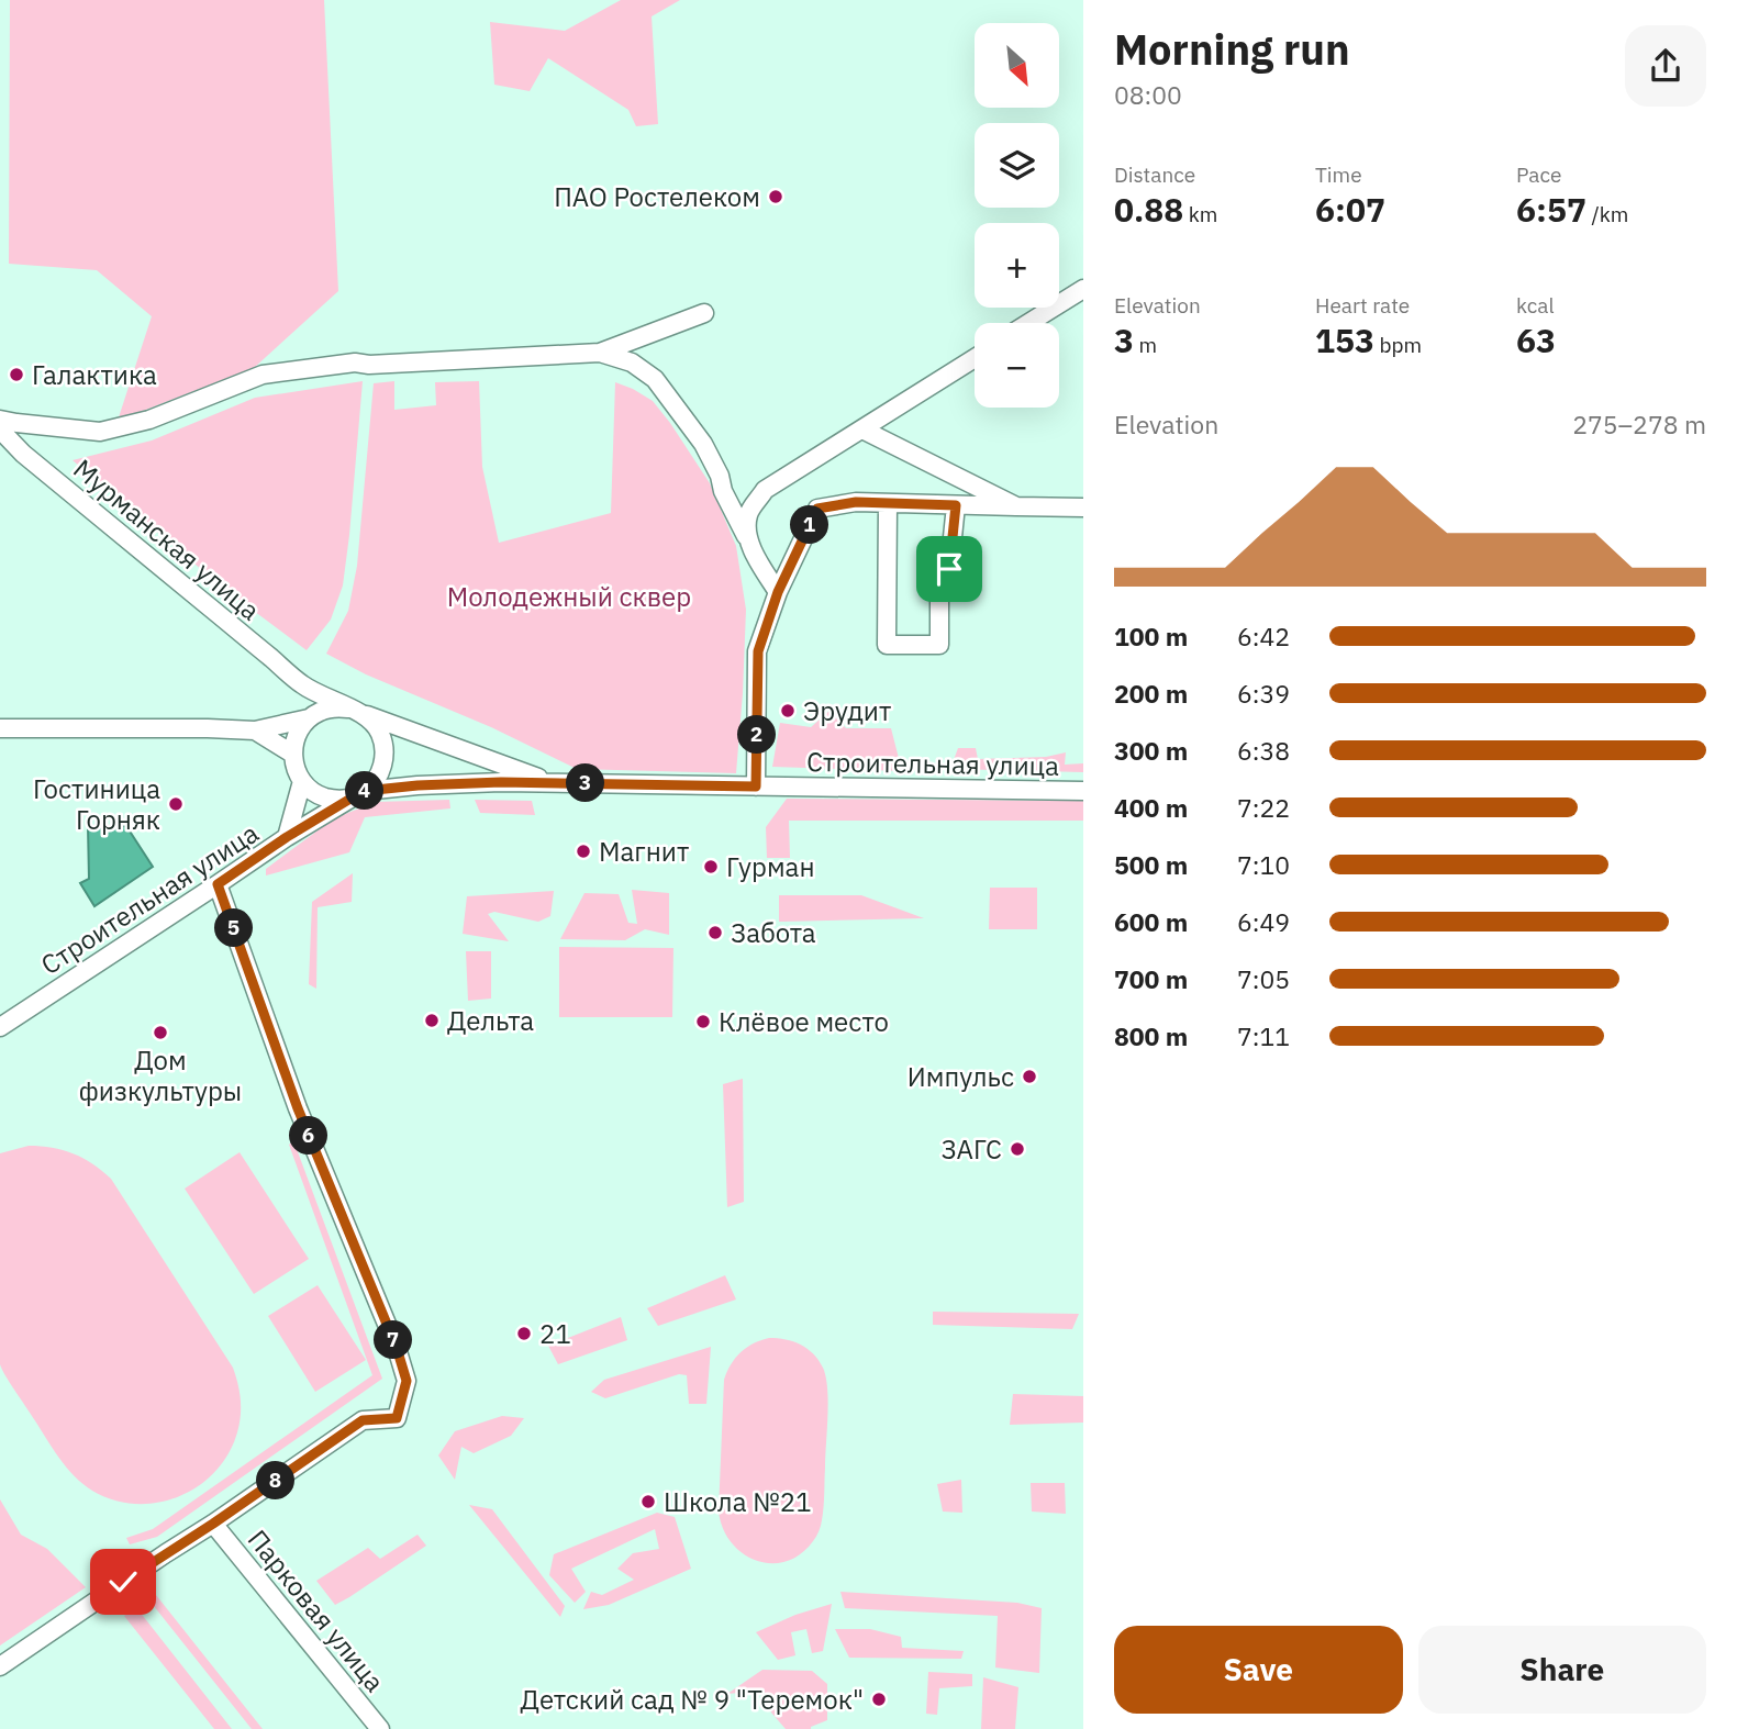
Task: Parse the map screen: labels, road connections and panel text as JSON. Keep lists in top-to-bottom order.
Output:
{
  "streets": {
    "street": ["Мурманская улица", "Строительная улица", "Парковая улица"]
  },
  "crossings": [
    ["Мурманская улица", "Строительная улица"]
  ],
  "parks": ["Молодежный сквер"],
  "places": [
    "ПАО Ростелеком",
    "Галактика",
    "Эрудит",
    "Гостиница Горняк",
    "Магнит",
    "Гурман",
    "Забота",
    "Дельта",
    "Клёвое место",
    "Дом физкультуры",
    "Импульс",
    "ЗАГС",
    "21",
    "Школа №21",
    "Детский сад № 9 \"Теремок\""
  ],
  "north": "bottom right",
  "page": {
    "heading": ["Morning run", "08:00"],
    "map_buttons": ["+", "−"],
    "stats": [
      ["Distance", "0.88 km"],
      ["Time", "6:07"],
      ["Pace", "6:57 /km"],
      ["Elevation", "3 m"],
      ["Heart rate", "153 bpm"],
      ["kcal", "63"]
    ],
    "chart": ["Elevation", "275–278 m"],
    "pins": [
      "1",
      "2",
      "3",
      "4",
      "5",
      "6",
      "7",
      "8"
    ],
    "list": [
      {
        "name": "100 m",
        "note": "6:42"
      },
      {
        "name": "200 m",
        "note": "6:39"
      },
      {
        "name": "300 m",
        "note": "6:38"
      },
      {
        "name": "400 m",
        "note": "7:22"
      },
      {
        "name": "500 m",
        "note": "7:10"
      },
      {
        "name": "600 m",
        "note": "6:49"
      },
      {
        "name": "700 m",
        "note": "7:05"
      },
      {
        "name": "800 m",
        "note": "7:11"
      }
    ],
    "buttons": ["Save", "Share"]
  }
}
